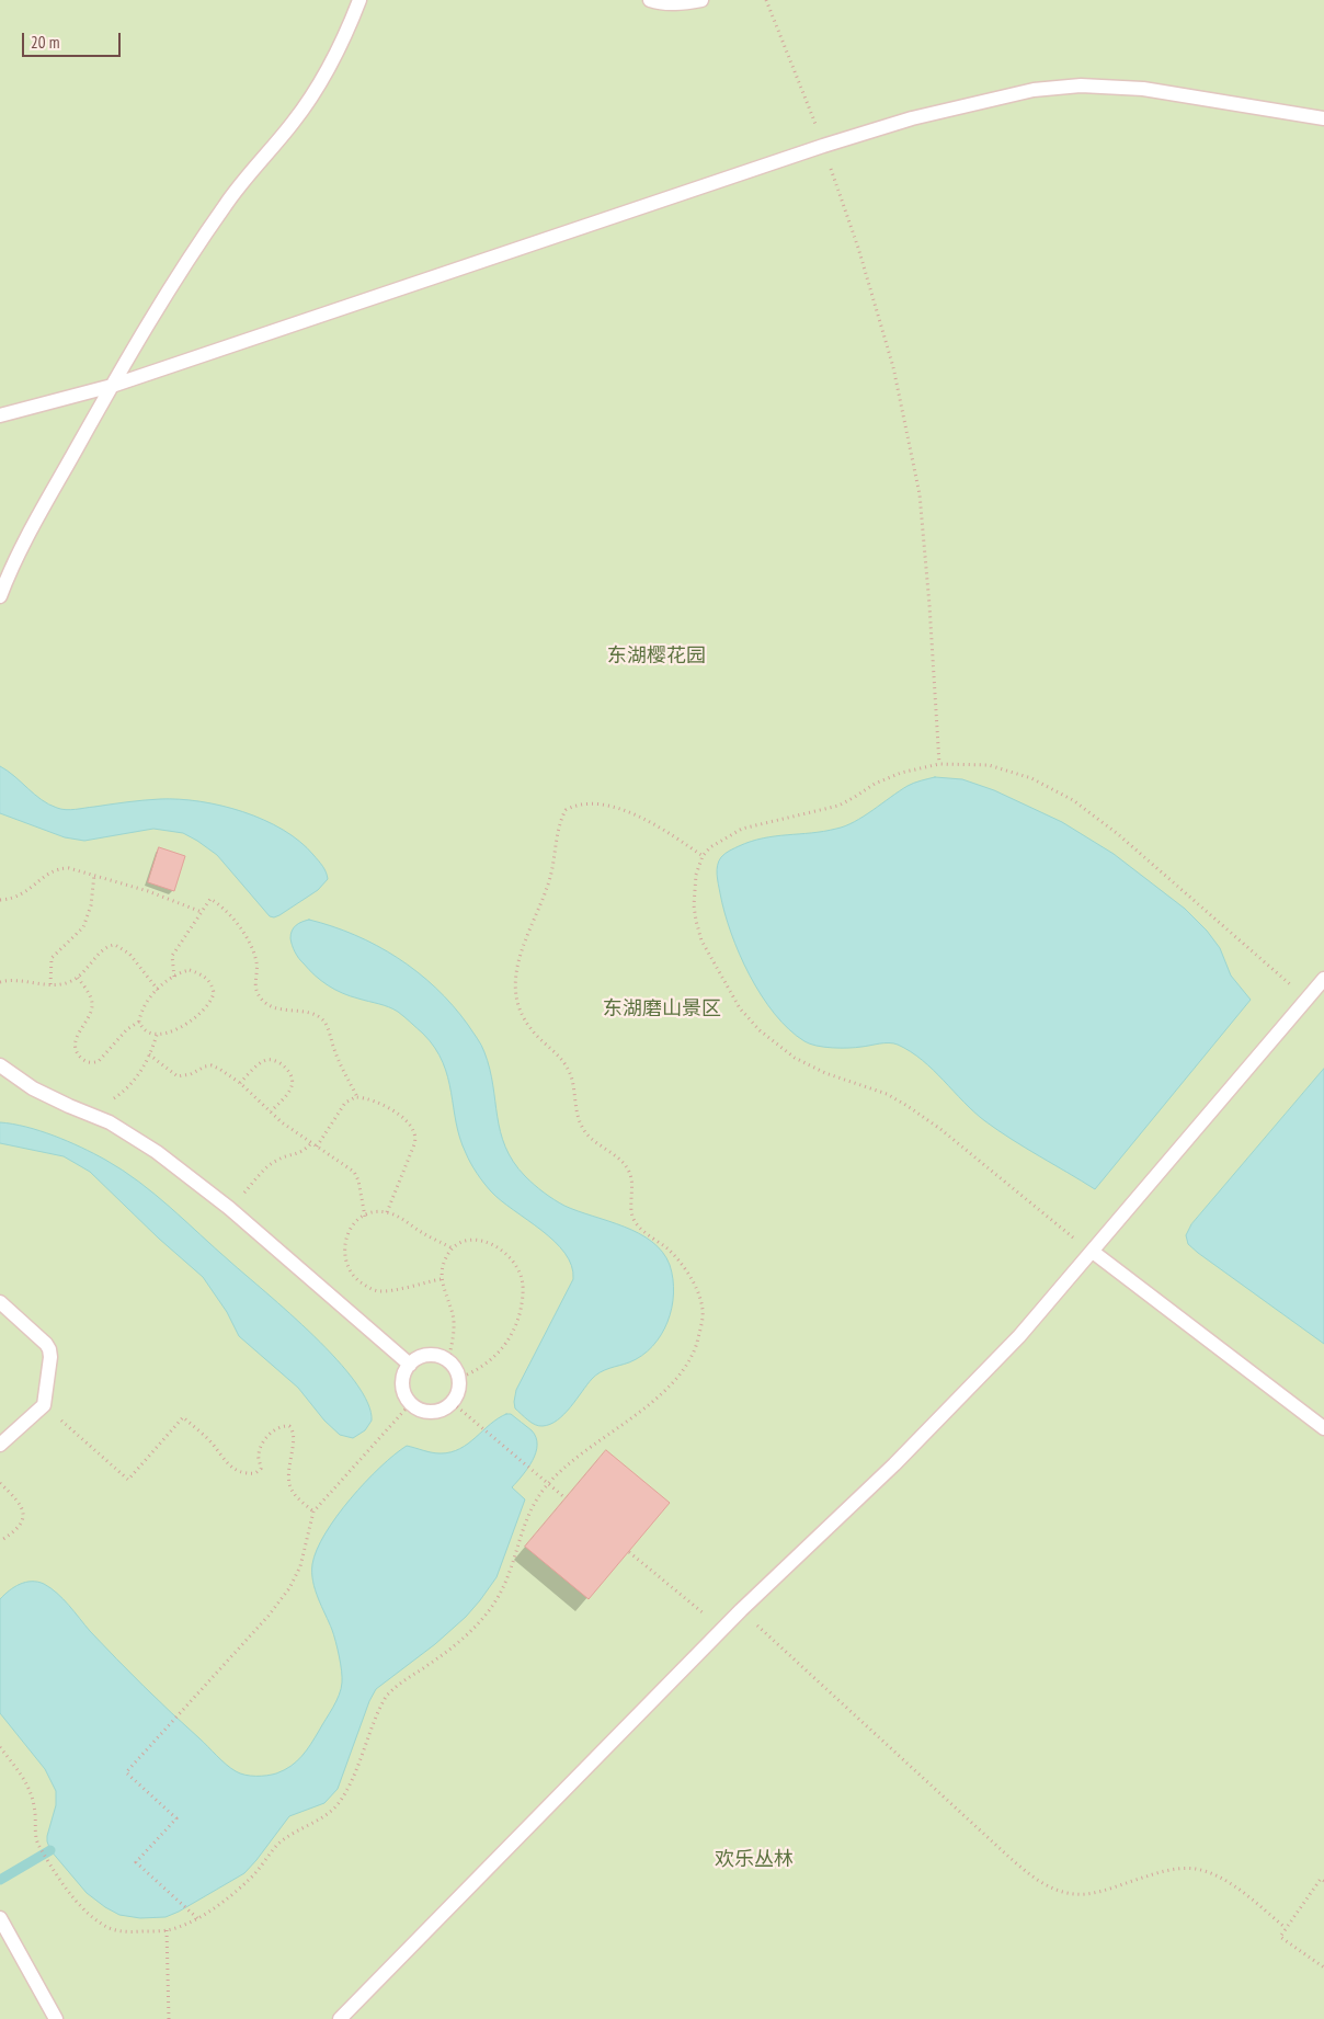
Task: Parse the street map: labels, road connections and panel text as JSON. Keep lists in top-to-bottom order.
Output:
{
  "parks": ["东湖樱花园", "东湖磨山景区", "欢乐丛林"],
  "scale_bar": "20 m"
}
